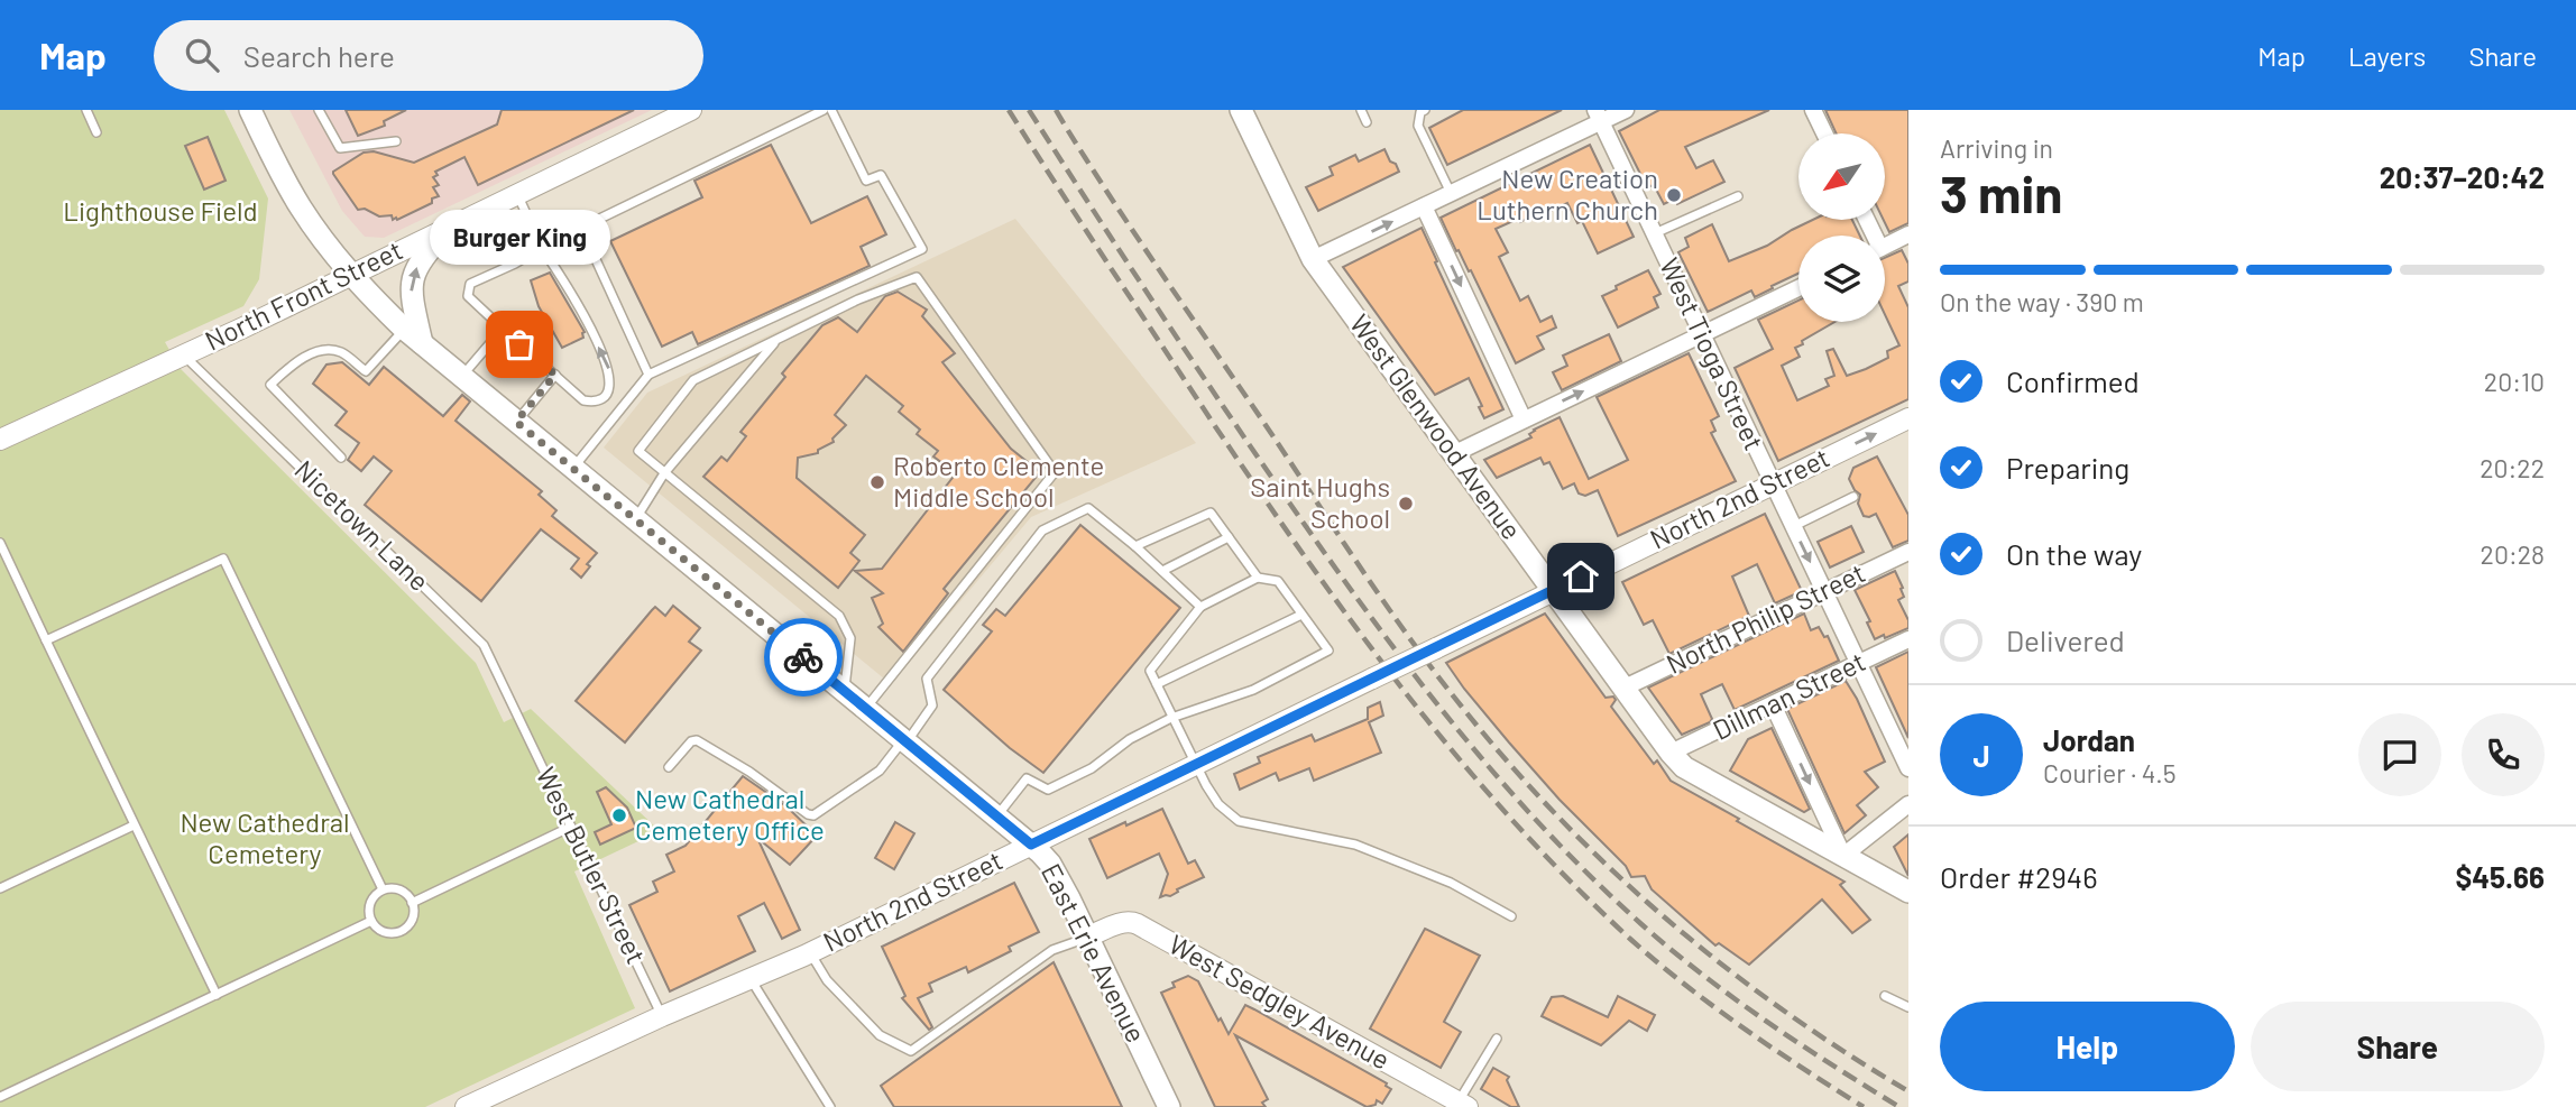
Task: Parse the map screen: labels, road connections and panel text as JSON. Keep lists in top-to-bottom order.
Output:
{
  "streets": {
    "main road": ["West Glenwood Avenue", "East Erie Avenue"],
    "street": [
      "North Front Street",
      "West Tioga Street",
      "North 2nd Street",
      "North Philip Street",
      "Dillman Street",
      "West Sedgley Avenue"
    ],
    "lane": ["Nicetown Lane", "West Butler Street"]
  },
  "crossings": [
    ["North Front Street", "Nicetown Lane"],
    ["North Front Street", "East Erie Avenue"],
    ["West Tioga Street", "North 2nd Street"],
    ["West Tioga Street", "North Philip Street"],
    ["West Tioga Street", "Dillman Street"],
    ["West Glenwood Avenue", "North 2nd Street"],
    ["West Glenwood Avenue", "North Philip Street"],
    ["West Glenwood Avenue", "Dillman Street"],
    ["North 2nd Street", "West Butler Street"],
    ["North 2nd Street", "East Erie Avenue"],
    ["Nicetown Lane", "West Butler Street"],
    ["East Erie Avenue", "West Sedgley Avenue"]
  ],
  "parks": ["Lighthouse Field", "New Cathedral Cemetery"],
  "places": [
    "New Creation Luthern Church",
    "Burger King",
    "Roberto Clemente Middle School",
    "Saint Hughs School",
    "New Cathedral Cemetery Office"
  ],
  "north": "bottom left",
  "page": {
    "header": "Map",
    "search": "Search here",
    "nav": ["Map", "Layers", "Share"],
    "heading": ["3 min", "Arriving in", "20:37–20:42"],
    "panel": [
      "Jordan",
      "Courier · 4.5",
      "Order #2946",
      "$45.66"
    ],
    "bubble": "Burger King",
    "bar": "On the way · 390 m",
    "list": [
      ["Confirmed", "20:10"],
      ["Preparing", "20:22"],
      ["On the way", "20:28"],
      "Delivered"
    ],
    "round": "J",
    "buttons": ["Help", "Share"]
  }
}
